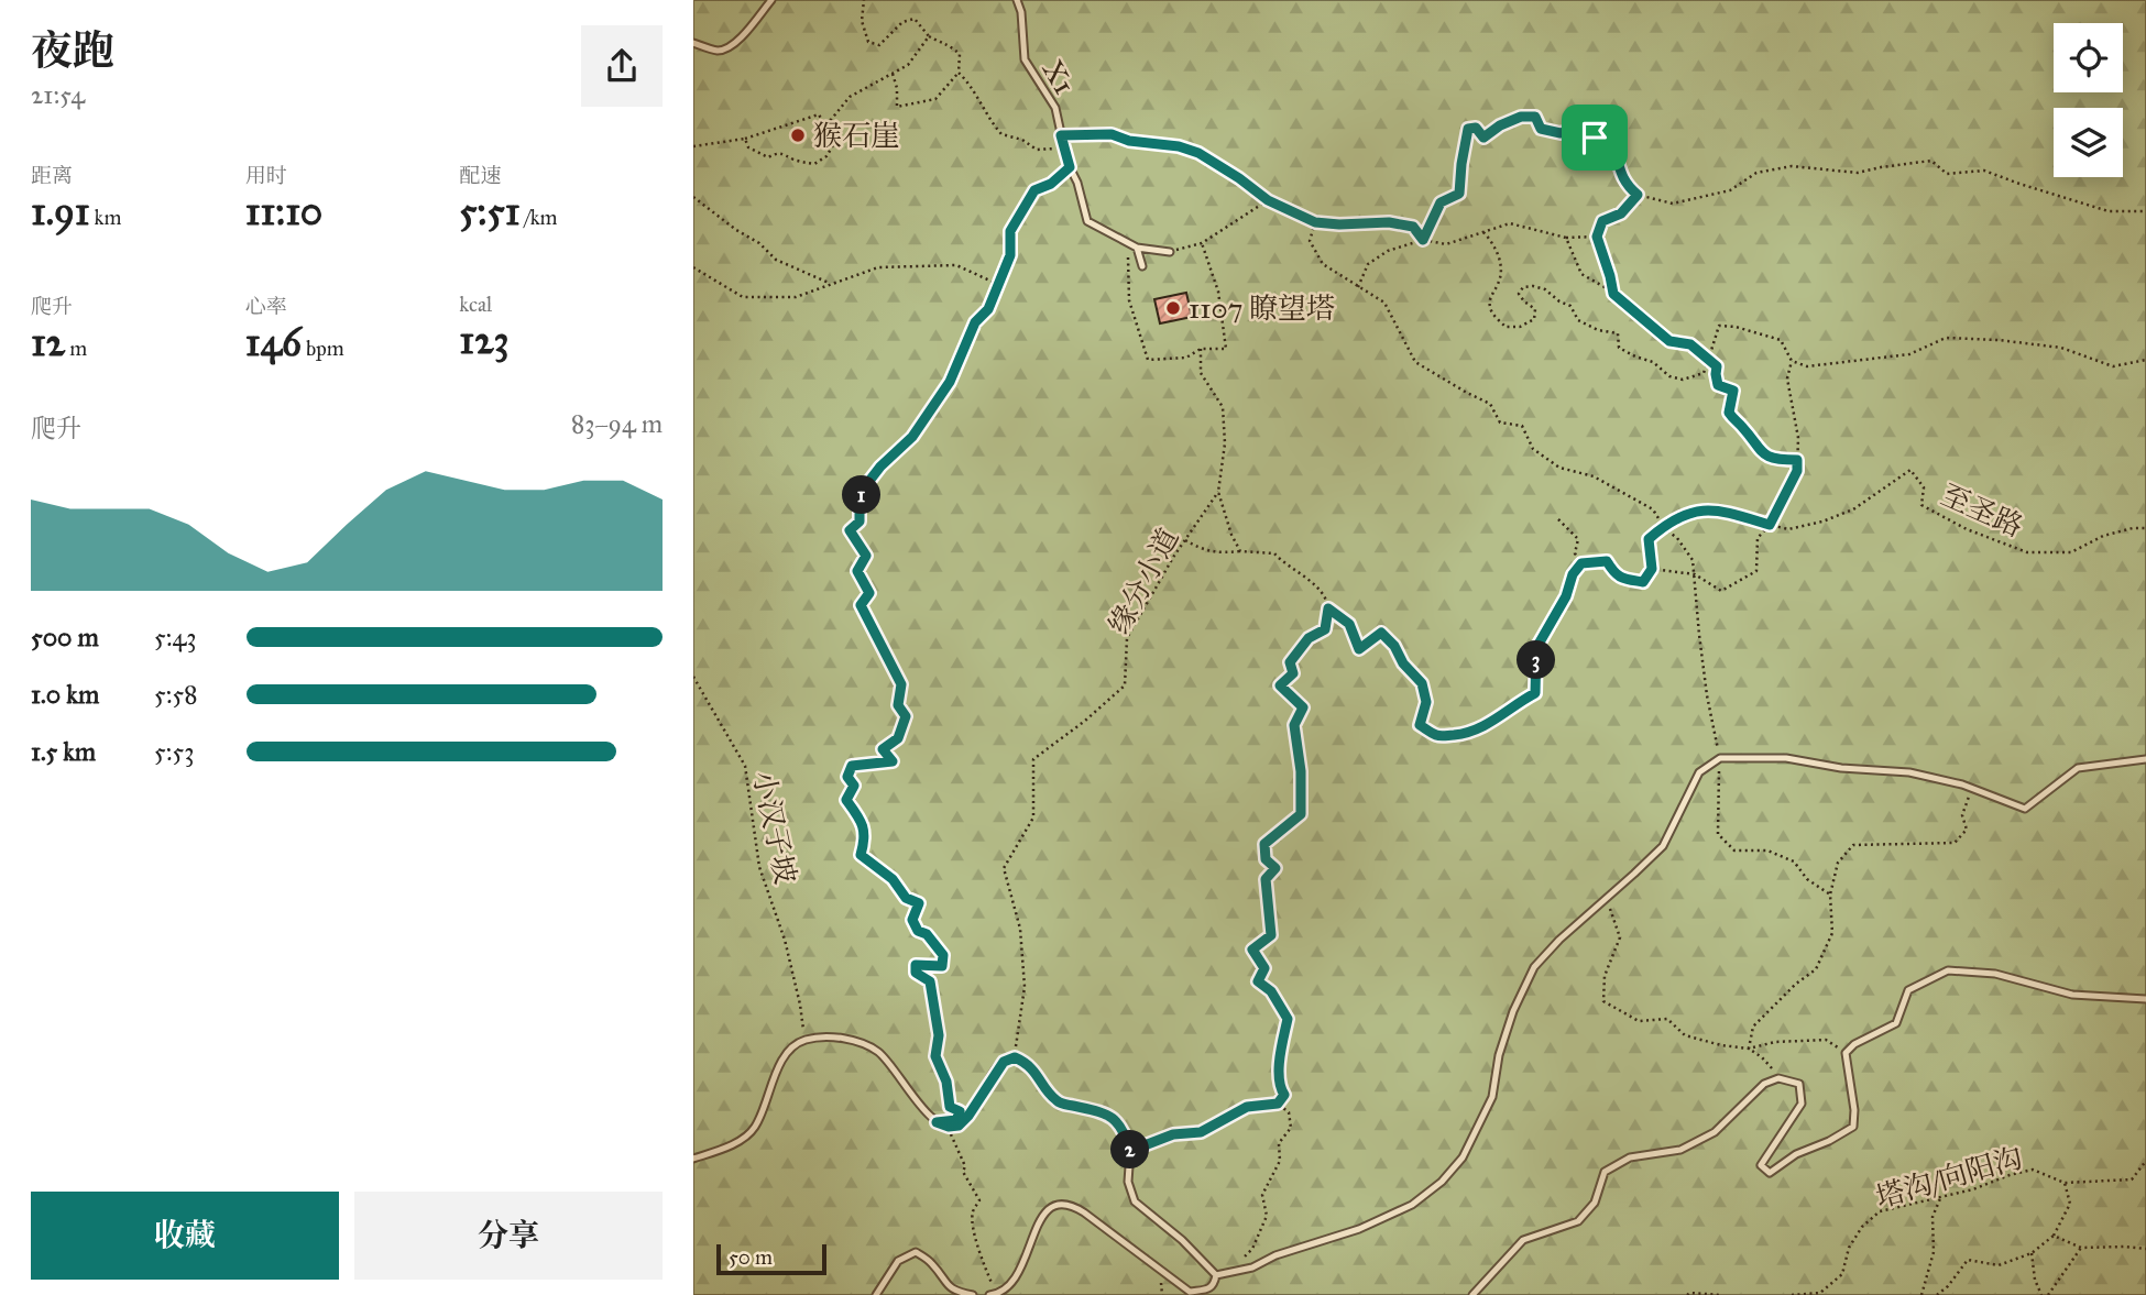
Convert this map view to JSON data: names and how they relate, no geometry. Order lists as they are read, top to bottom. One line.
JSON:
{"streets":{"lane":["X1"],"path":["至圣路","缘分小道","小汉子坡","塔沟/向阳沟"]},"places":["猴石崖","1107 瞭望塔"],"scale_bar":"50 m","page":{"heading":["夜跑","21:54"],"stats":[["距离","1.91 km"],["用时","11:10"],["配速","5:51 /km"],["爬升","12 m"],["心率","146 bpm"],["kcal","123"]],"chart":["爬升","83–94 m"],"pins":["1","3","2"],"list":[{"name":"500 m","note":"5:43"},{"name":"1.0 km","note":"5:58"},{"name":"1.5 km","note":"5:53"}],"buttons":["收藏","分享"],"scale":"50 m"}}
